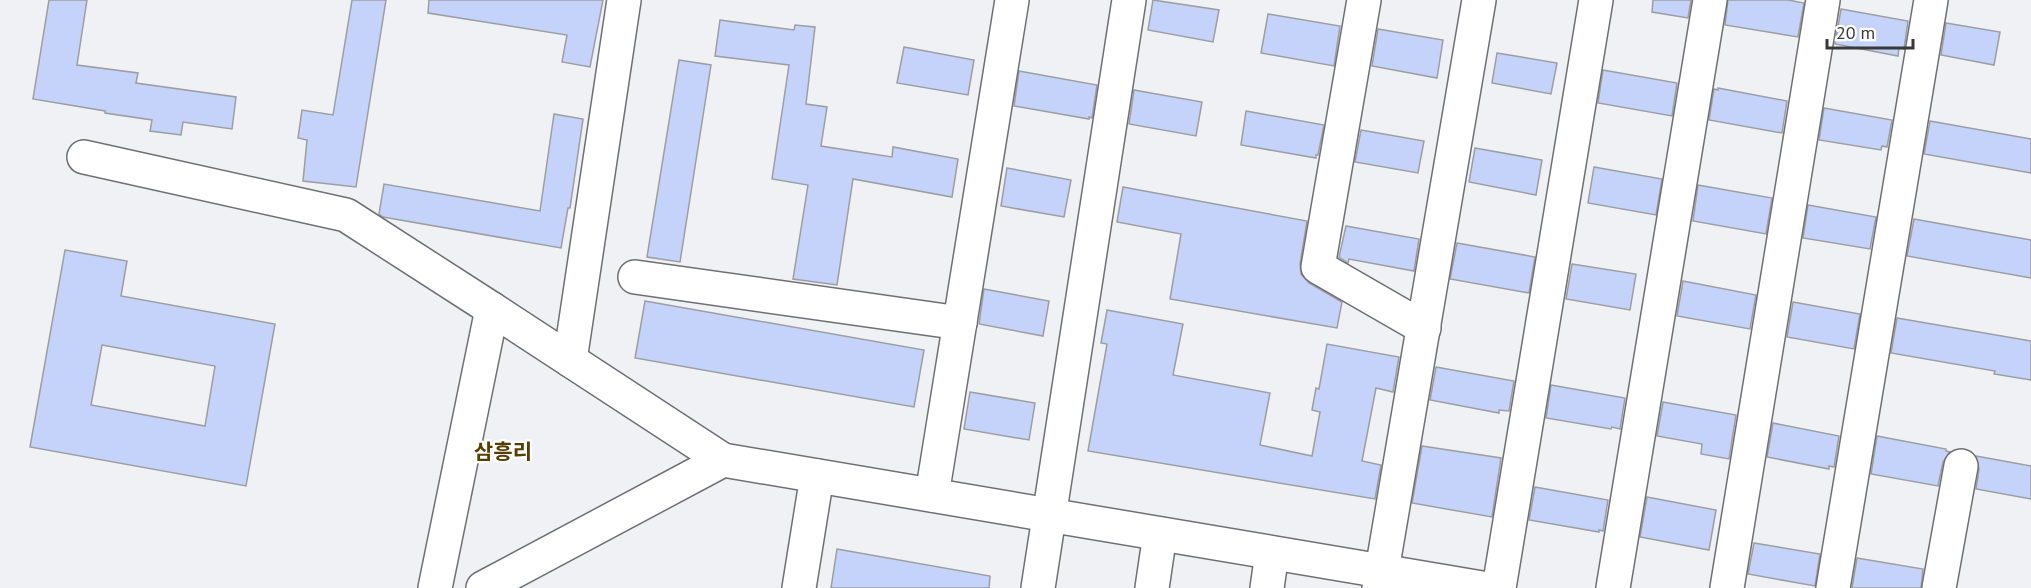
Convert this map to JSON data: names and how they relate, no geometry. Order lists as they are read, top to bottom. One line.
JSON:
{"districts":["삼흥리"],"scale_bar":"20 m"}
